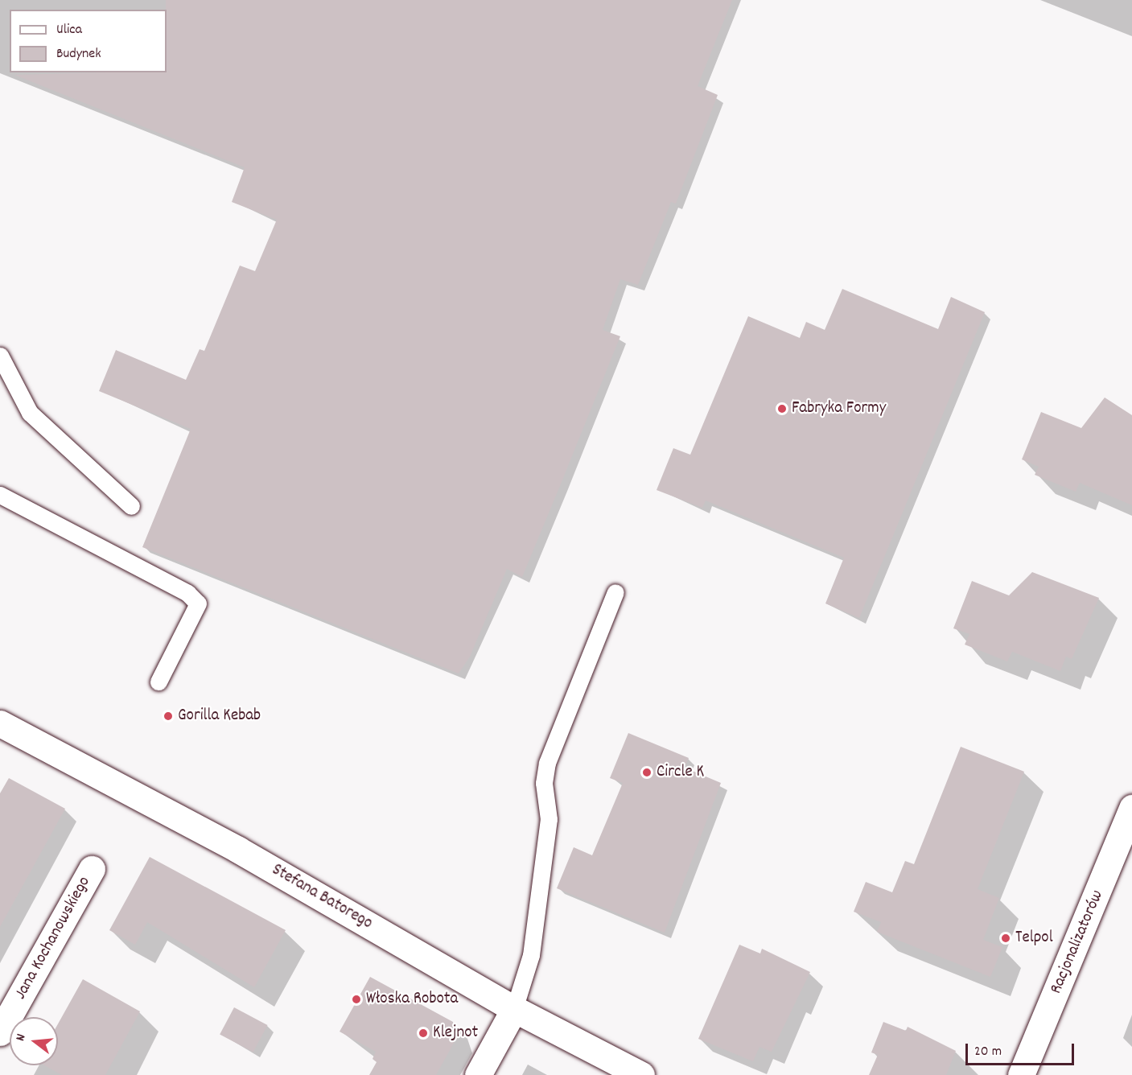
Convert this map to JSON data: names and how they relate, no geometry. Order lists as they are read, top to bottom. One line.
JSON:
{"streets":{"street":["Stefana Batorego","Jana Kochanowskiego","Racjonalizatorów"]},"places":["Fabryka Formy","Gorilla Kebab","Circle K","Telpol","Włoska Robota","Klejnot"],"legend":["Ulica","Budynek"],"scale_bar":"20 m","north":"left"}
